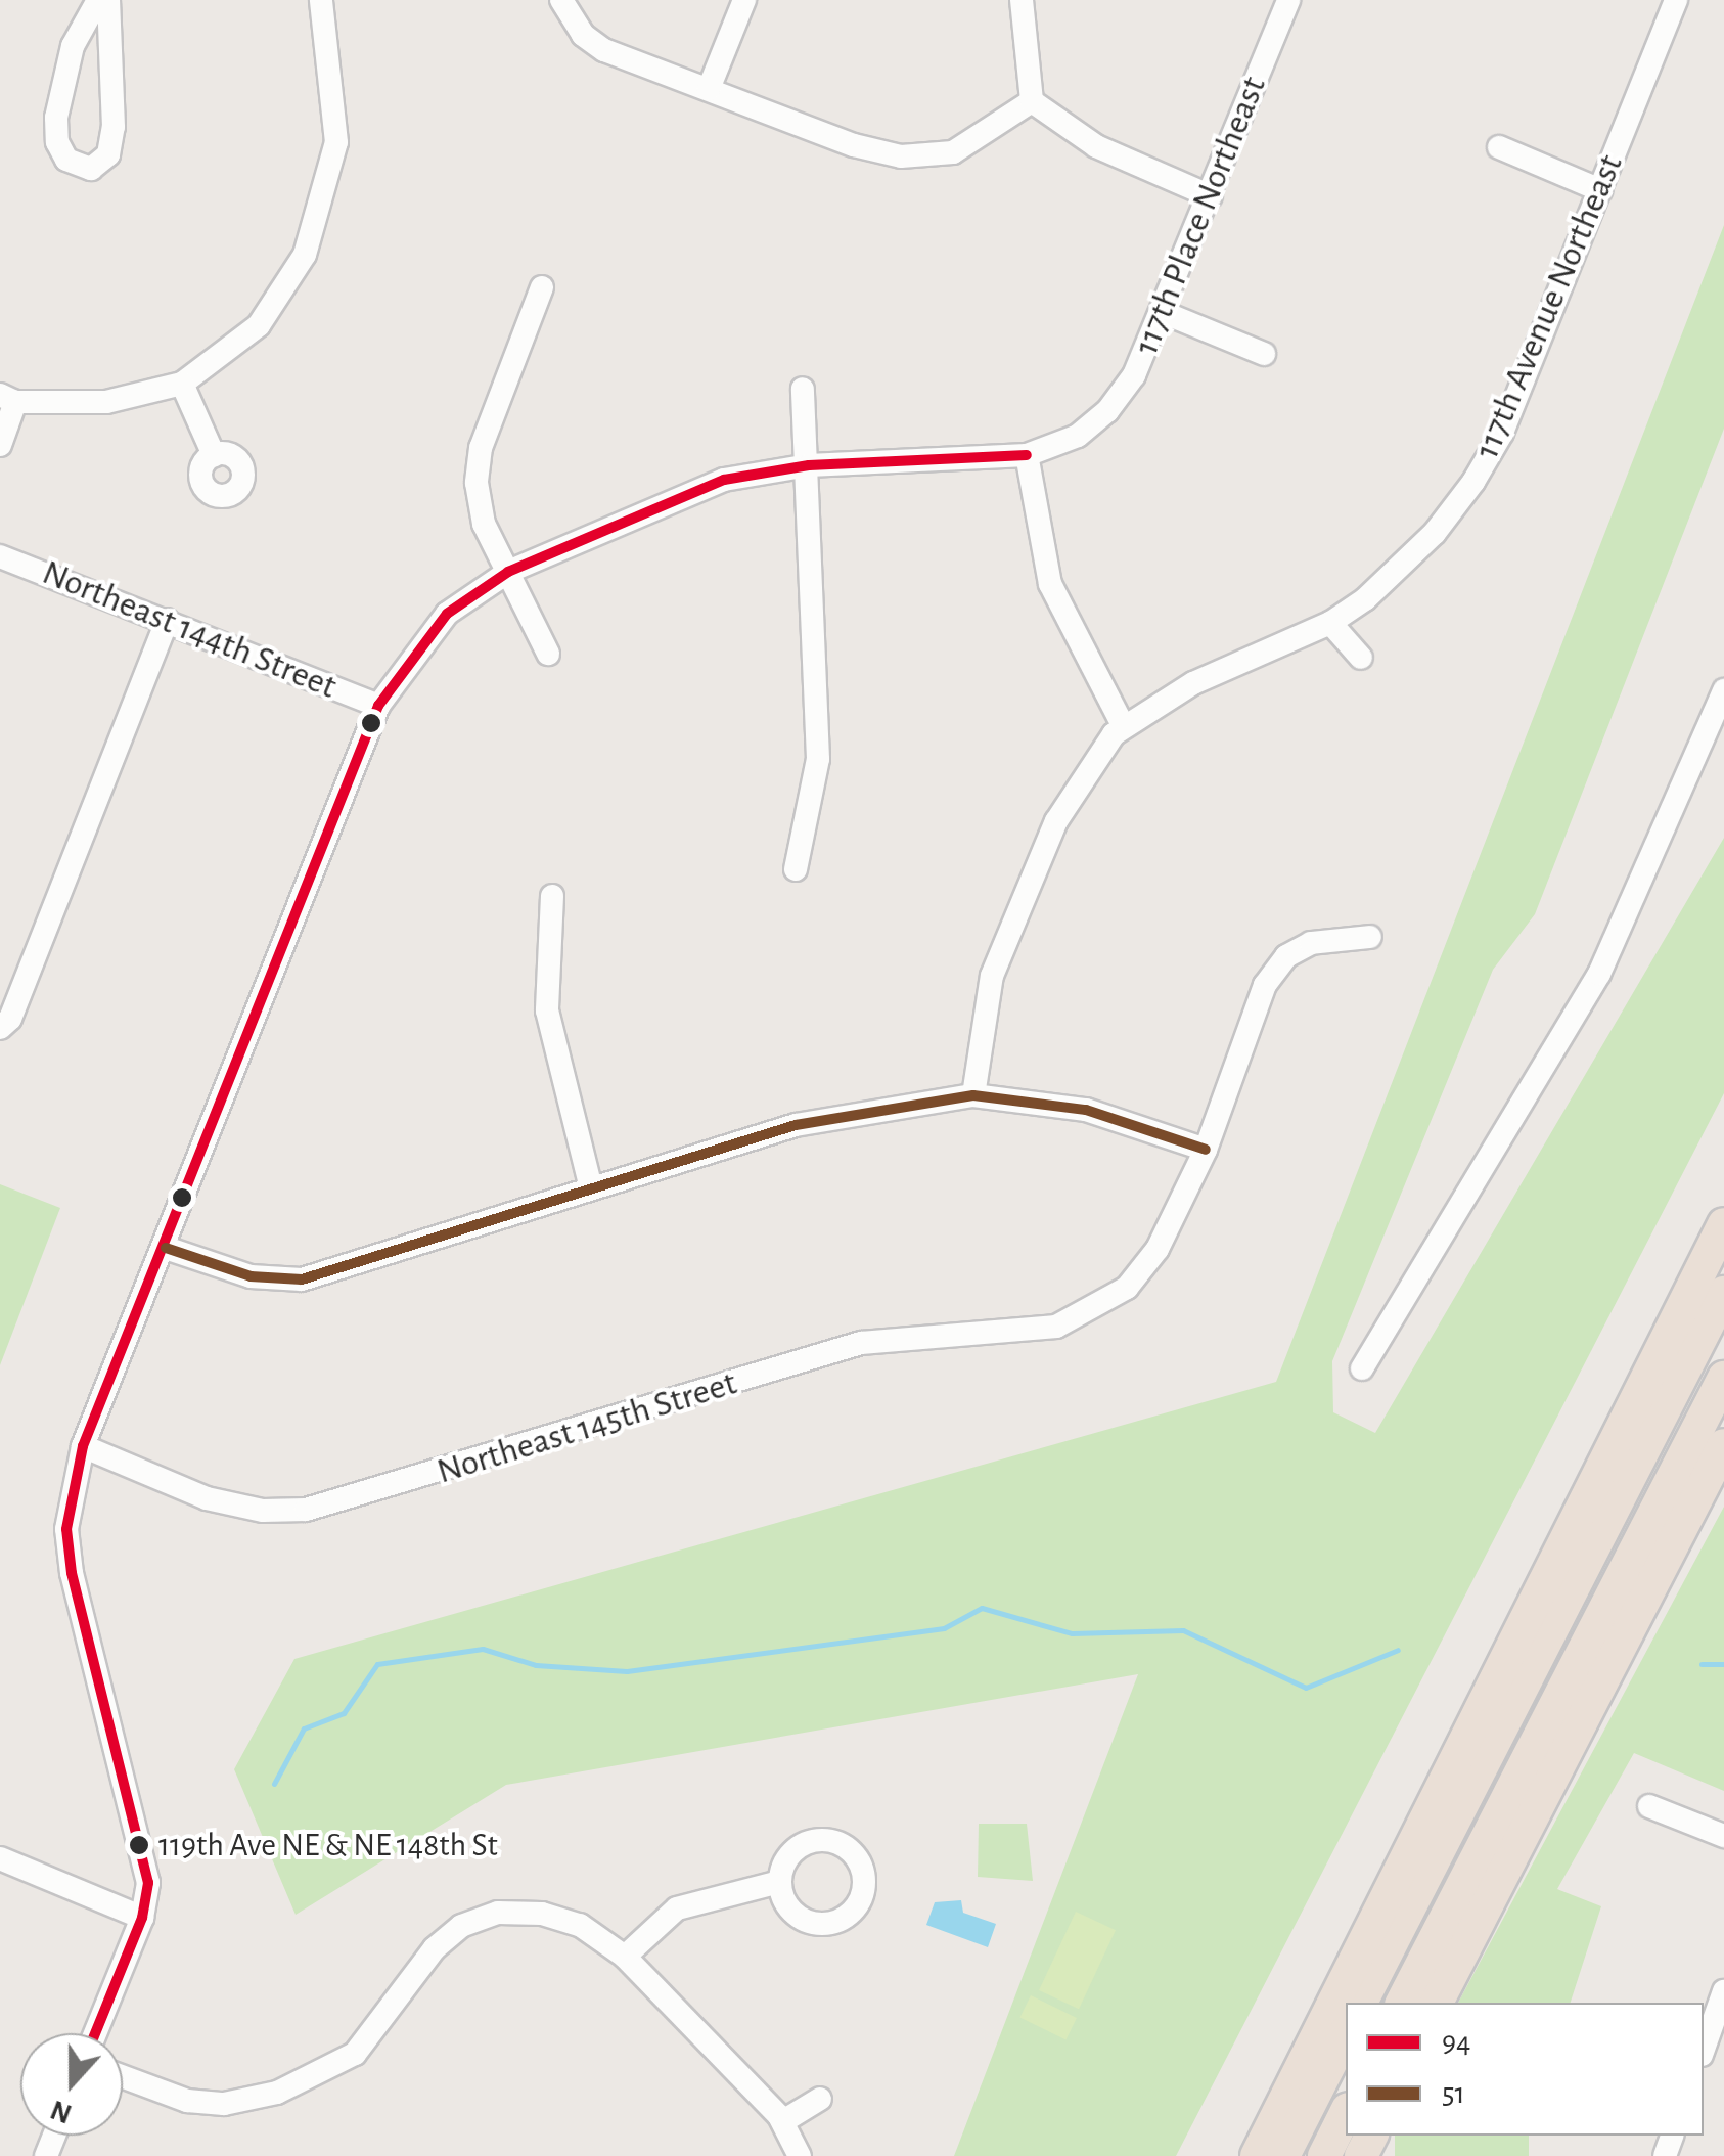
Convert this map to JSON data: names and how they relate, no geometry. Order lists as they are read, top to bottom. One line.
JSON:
{"streets":{"street":["117th Place Northeast","117th Avenue Northeast","Northeast 144th Street","Northeast 145th Street"]},"crossings":[["117th Place Northeast","Northeast 144th Street"],["117th Place Northeast","Northeast 145th Street"]],"places":["119th Ave NE & NE 148th St"],"lines":["transit line 94","transit line 51"],"legend":["94","51"],"north":"bottom"}
